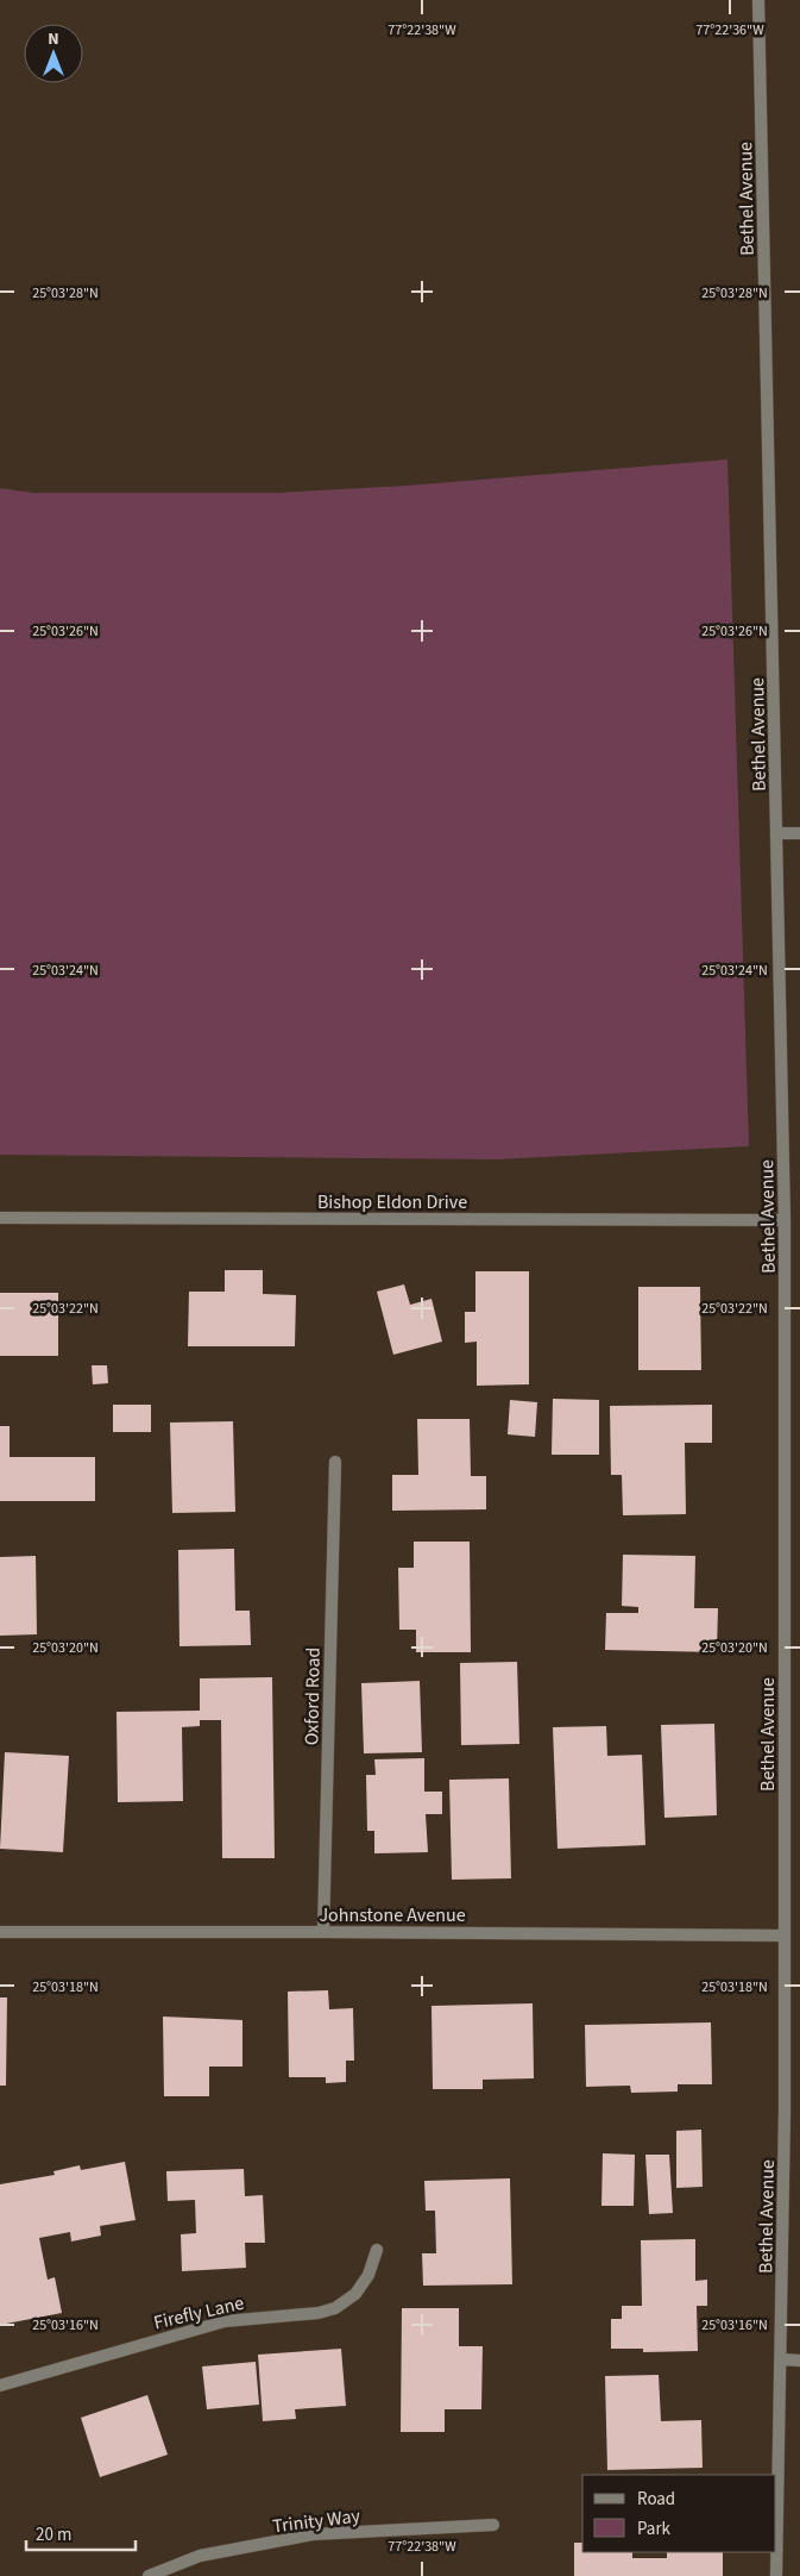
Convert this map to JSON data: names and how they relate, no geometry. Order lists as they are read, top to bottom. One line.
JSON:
{"streets":{"street":["Bethel Avenue","Bishop Eldon Drive","Oxford Road","Johnstone Avenue","Firefly Lane","Trinity Way"]},"crossings":[["Bethel Avenue","Bishop Eldon Drive"],["Bethel Avenue","Johnstone Avenue"],["Oxford Road","Johnstone Avenue"]],"legend":["Road","Park"],"scale_bar":"20 m","north":"top","coordinates":["77°22'38\"W","77°22'36\"W","25°03'28\"N","25°03'26\"N","25°03'24\"N","25°03'22\"N","25°03'20\"N","25°03'18\"N","25°03'16\"N"]}
